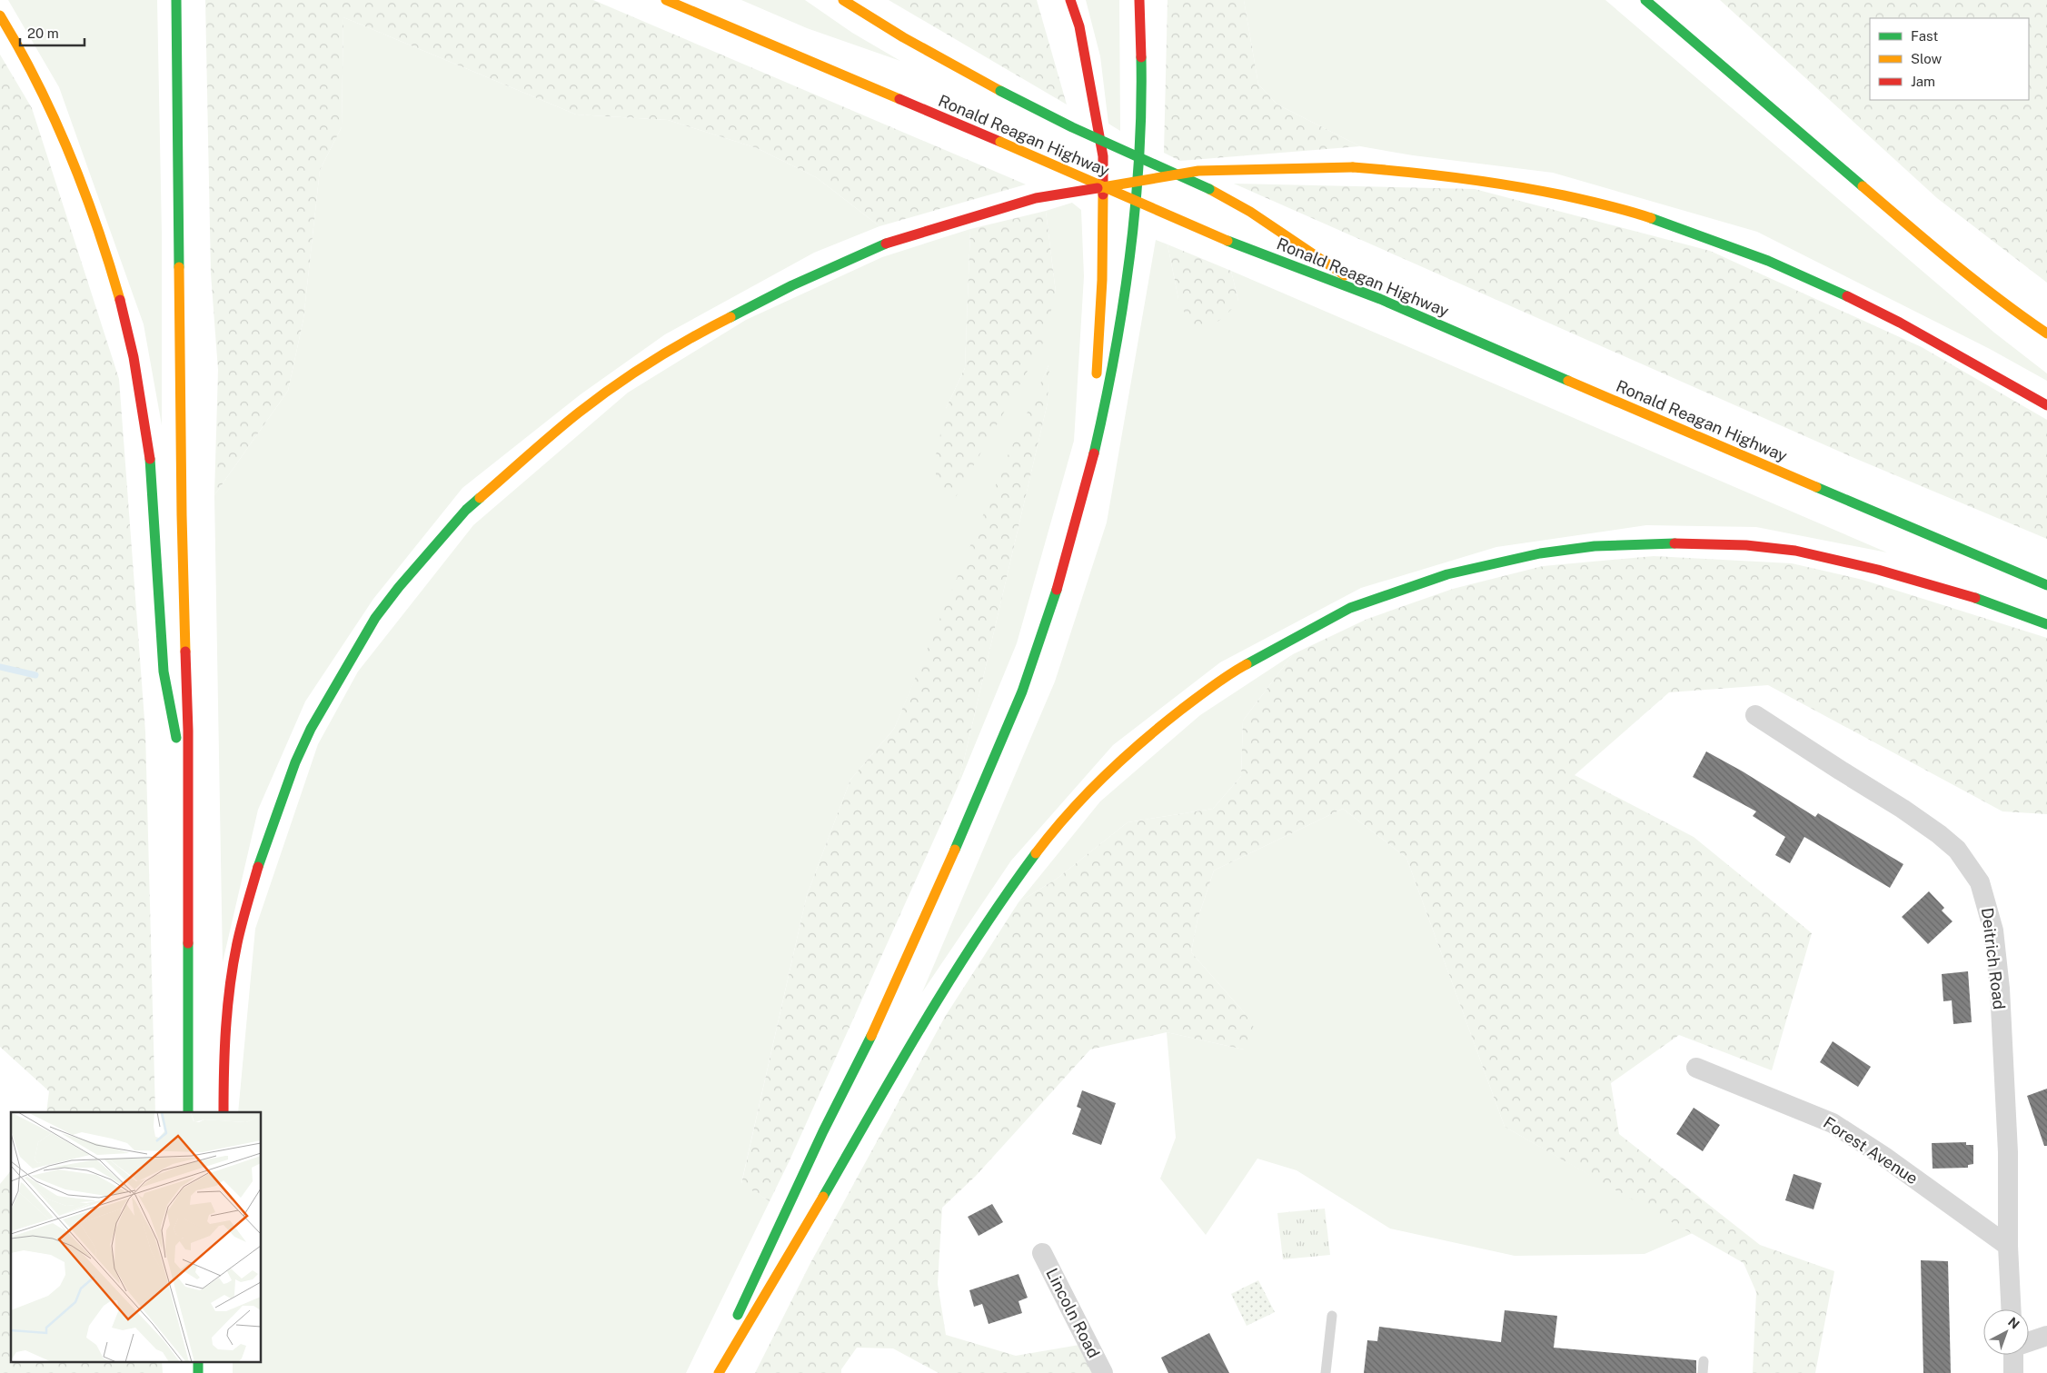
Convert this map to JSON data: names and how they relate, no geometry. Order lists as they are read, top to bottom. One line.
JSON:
{"streets":{"highway":["Ronald Reagan Highway"],"street":["Deitrich Road","Forest Avenue","Lincoln Road"]},"crossings":[["Deitrich Road","Forest Avenue"]],"legend":["Fast","Slow","Jam"],"scale_bar":"20 m","north":"top right"}
